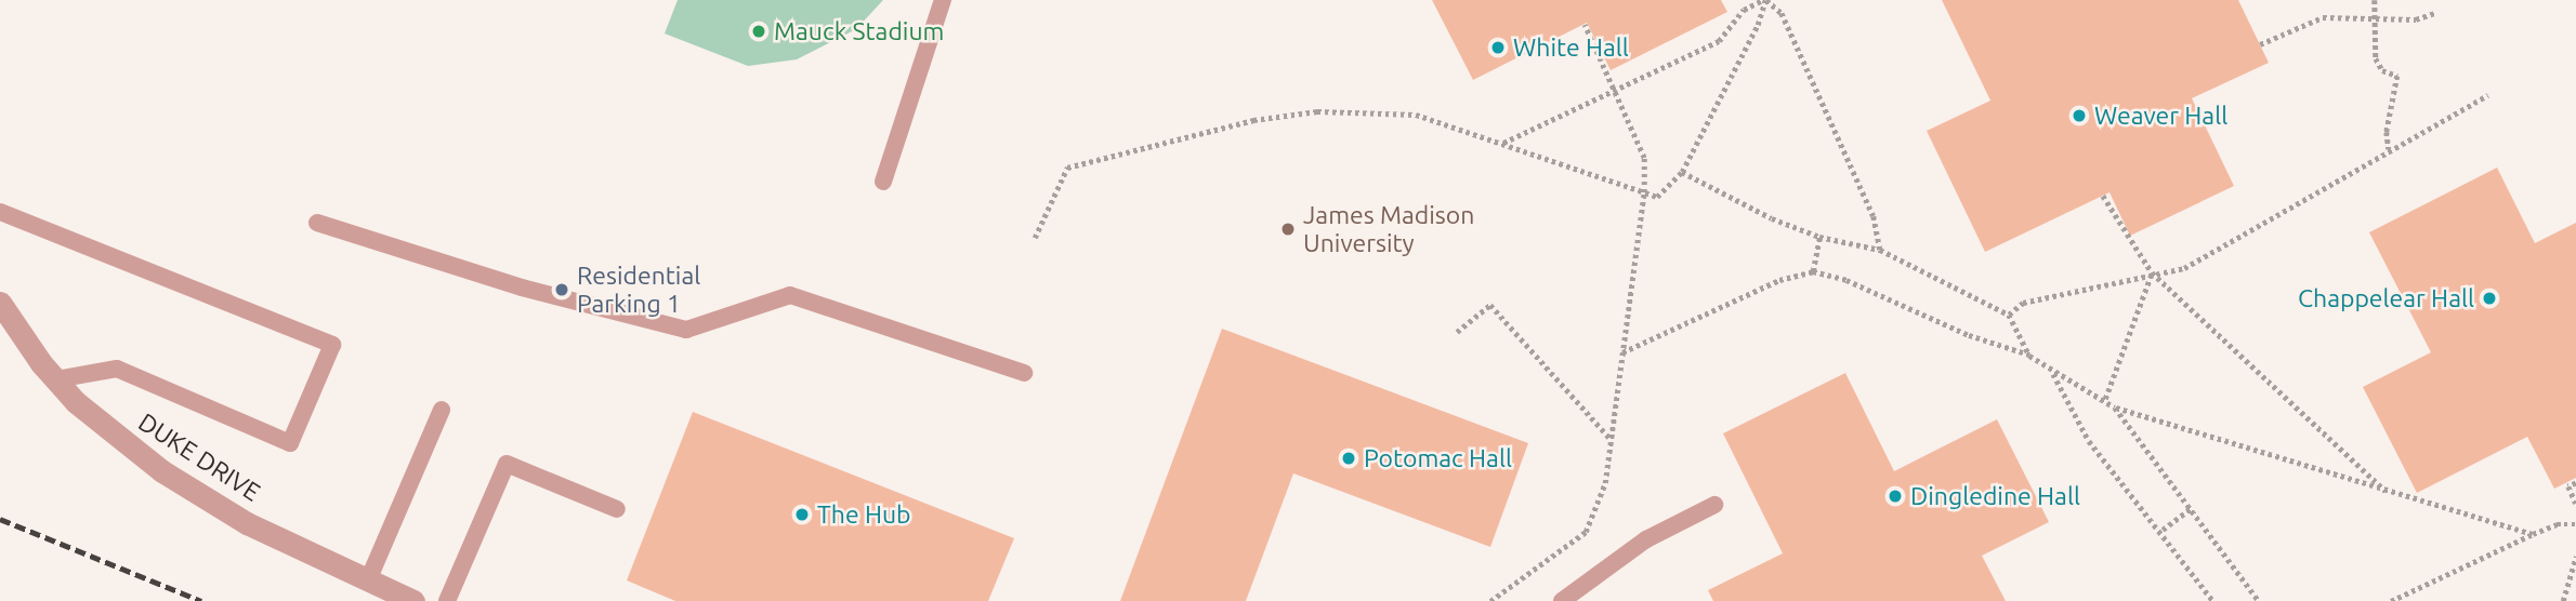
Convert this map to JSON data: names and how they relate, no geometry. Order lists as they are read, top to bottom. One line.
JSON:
{"streets":{"street":["DUKE DRIVE"]},"places":["Mauck Stadium","White Hall","Weaver Hall","James Madison University","Residential Parking 1","Chappelear Hall","Potomac Hall","Dingledine Hall","The Hub"]}
